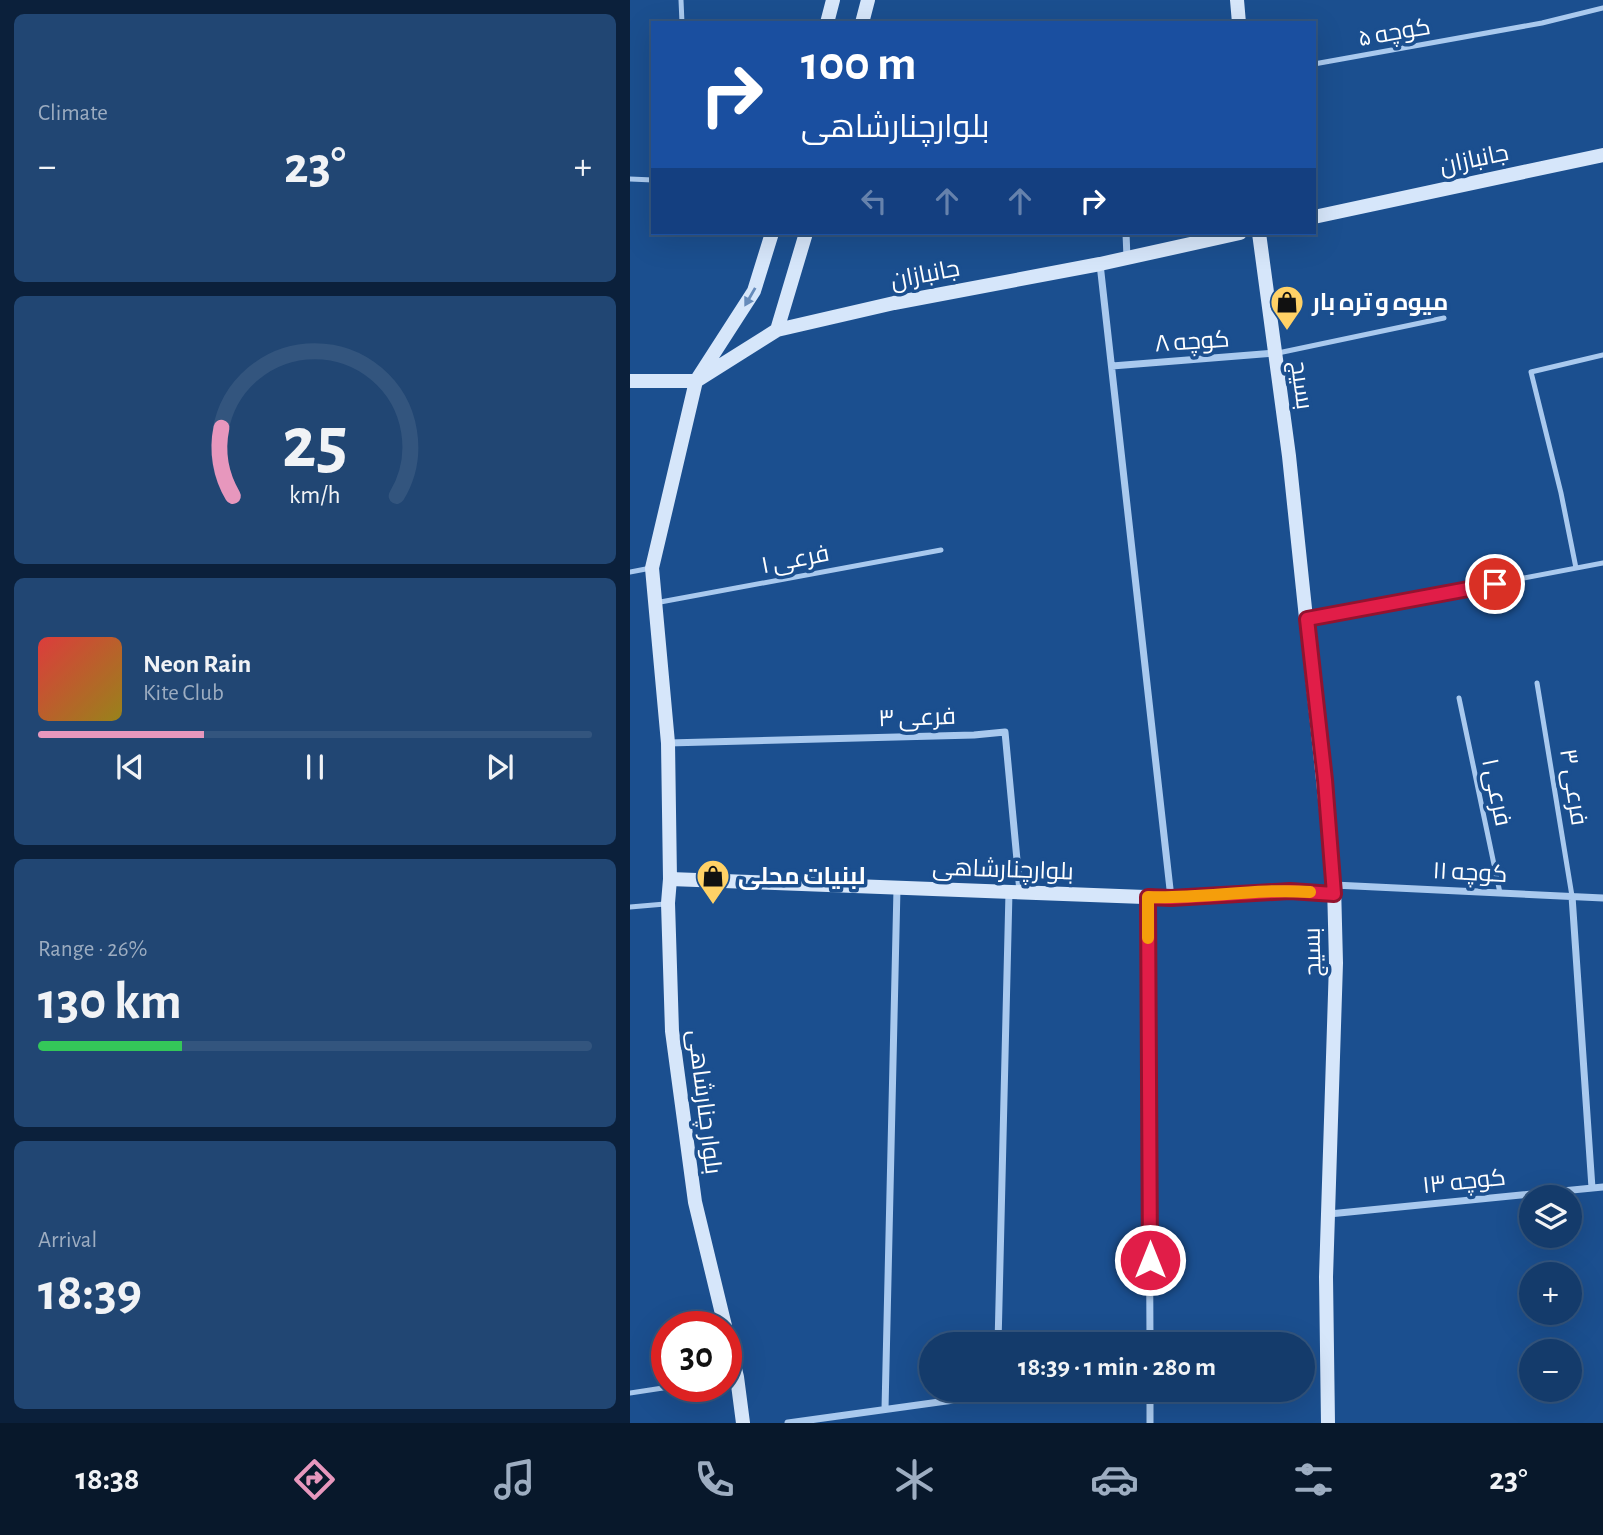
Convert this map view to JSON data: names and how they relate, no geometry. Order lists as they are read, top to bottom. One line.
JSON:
{"streets":{"street":["جانبازان","کوچه ۸","بسیج","فرعی ۳","بلوارچنارشاهی","کوچه ۱۱","بلوار چنارشاهی","کوچه ۱۳"],"lane":["کوچه ۵","فرعی ۱"]},"crossings":[["جانبازان","بلوار چنارشاهی"],["کوچه ۸","بسیج"],["بسیج","بلوارچنارشاهی"],["بسیج","کوچه ۱۱"],["بسیج","کوچه ۱۳"],["فرعی ۱","کوچه ۱۱"],["فرعی ۱","بلوار چنارشاهی"],["فرعی ۳","بلوارچنارشاهی"],["فرعی ۳","کوچه ۱۱"],["فرعی ۳","بلوار چنارشاهی"],["بلوارچنارشاهی","کوچه ۱۱"],["بلوارچنارشاهی","بلوار چنارشاهی"]],"places":{"shop":["میوه و تره بار","لبنیات محلی"]},"page":{"tile":["Climate",["Range · 26%","130 km"],["Arrival","18:39"]],"turn":["100 m","بلوارچنارشاهی"],"heat":["−","23°","+"],"song":["Neon Rain","Kite Club"],"map_buttons":["+","−"],"limit":"30","trip":"18:39 · 1 min · 280 m","tabs":["18:38","23°"],"gauge":["25","km/h"]}}
